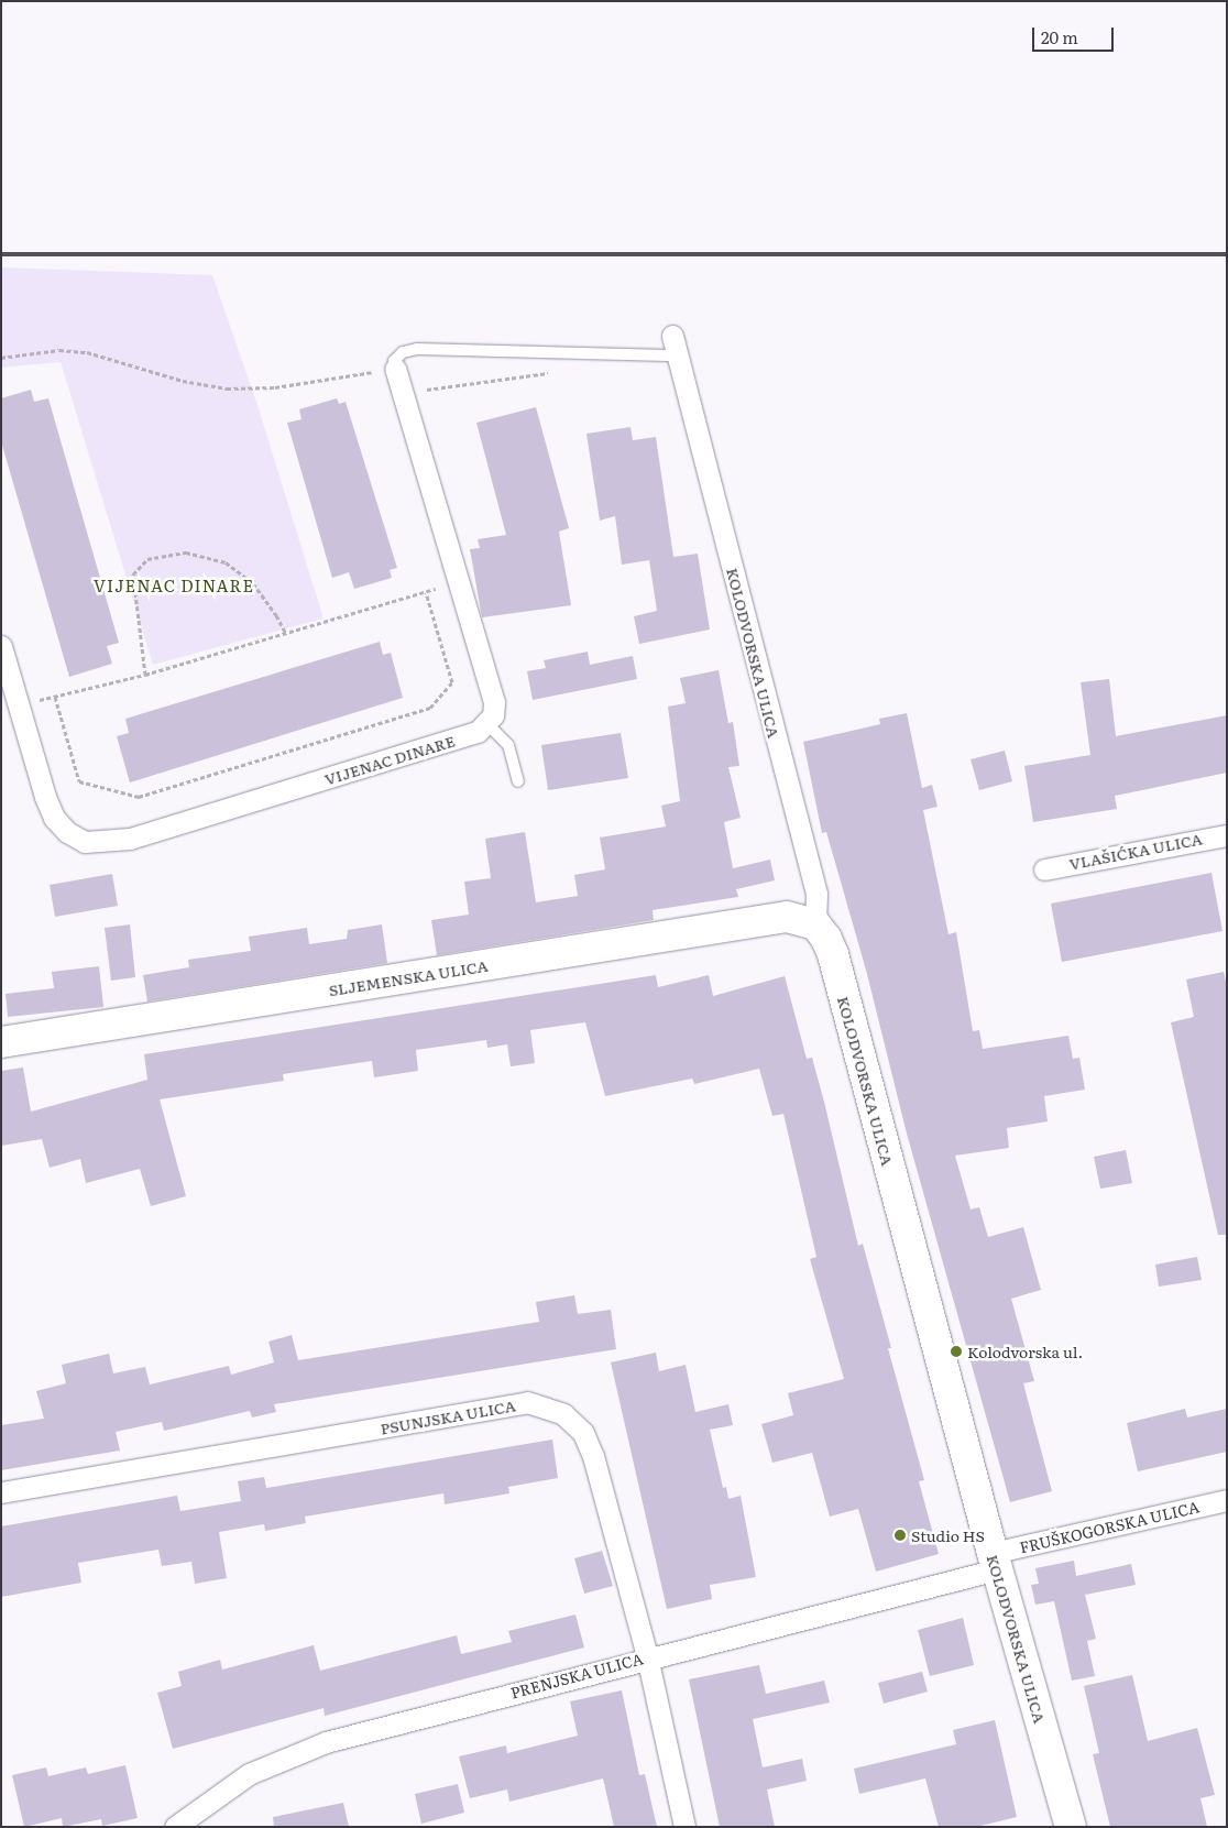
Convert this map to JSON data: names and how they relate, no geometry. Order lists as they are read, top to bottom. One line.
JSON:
{"streets":{"street":["KOLODVORSKA ULICA","VIJENAC DINARE","VLAŠIĆKA ULICA","SLJEMENSKA ULICA","PSUNJSKA ULICA","FRUŠKOGORSKA ULICA","PRENJSKA ULICA"]},"crossings":[["KOLODVORSKA ULICA","SLJEMENSKA ULICA"],["KOLODVORSKA ULICA","FRUŠKOGORSKA ULICA"],["KOLODVORSKA ULICA","PRENJSKA ULICA"],["PSUNJSKA ULICA","PRENJSKA ULICA"],["FRUŠKOGORSKA ULICA","PRENJSKA ULICA"]],"districts":["VIJENAC DINARE"],"places":["Kolodvorska ul.","Studio HS"],"scale_bar":"20 m"}
